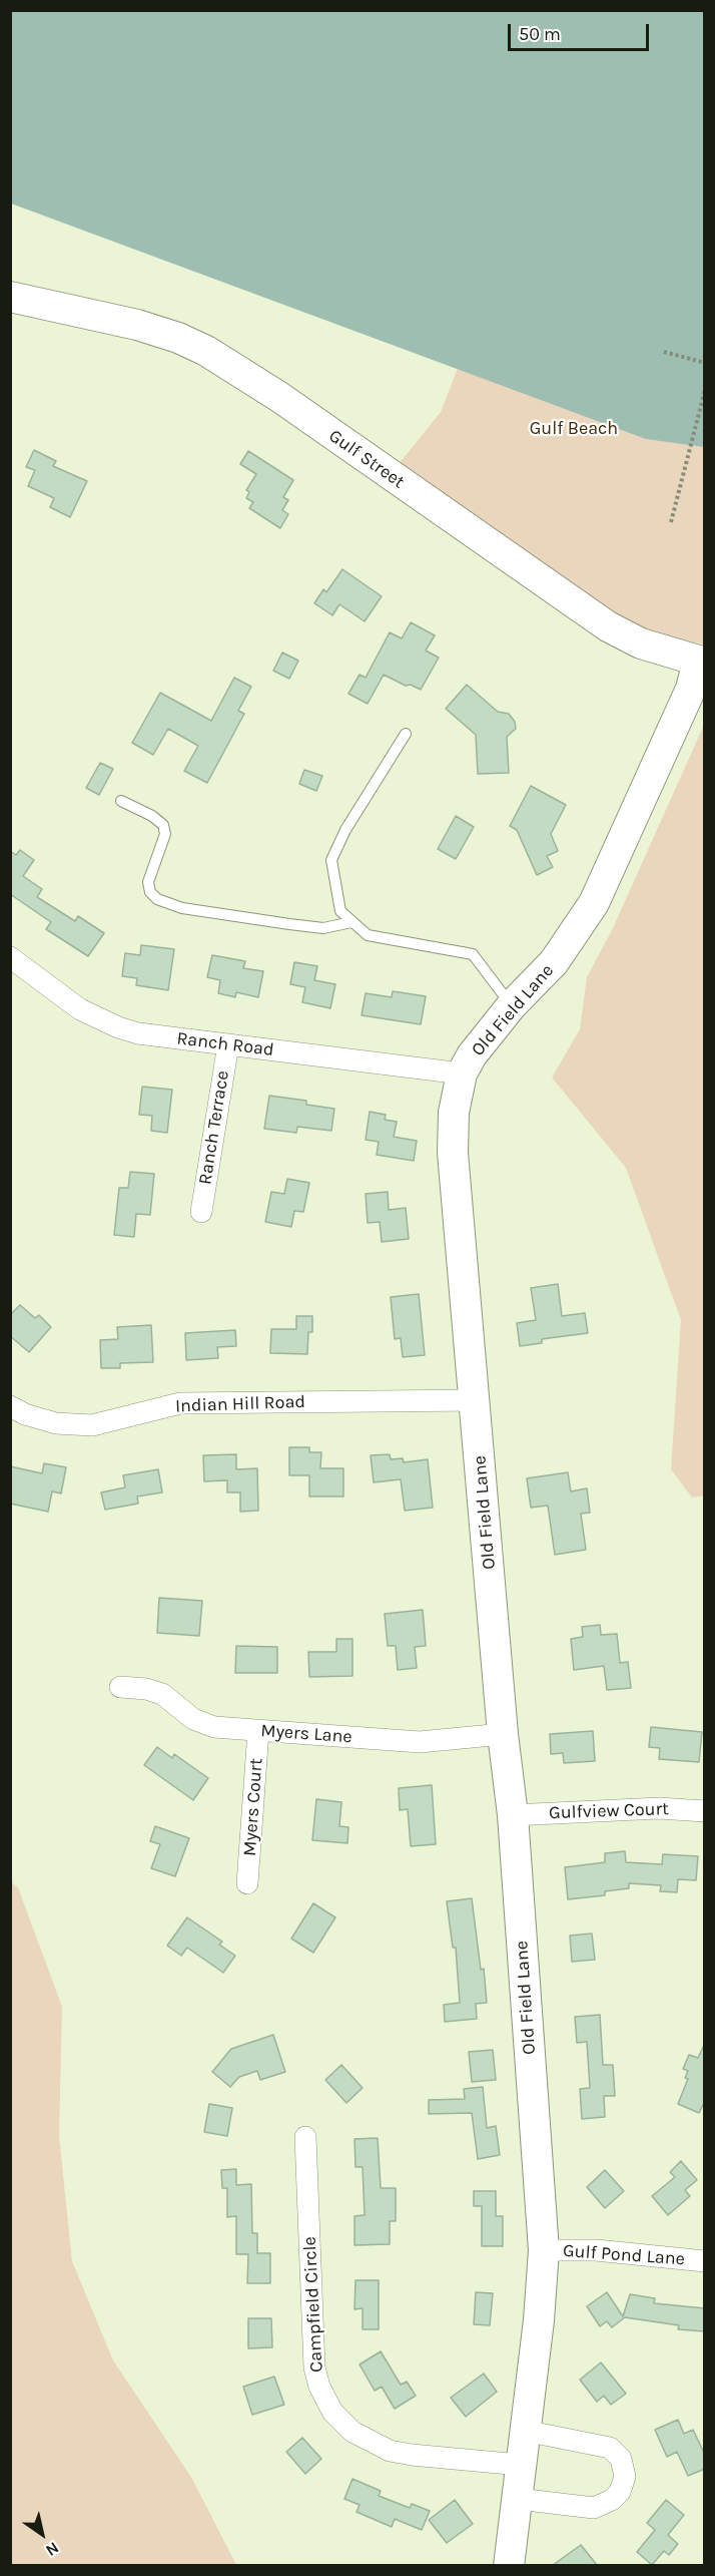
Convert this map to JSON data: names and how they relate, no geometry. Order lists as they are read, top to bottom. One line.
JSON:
{"streets":{"street":["Gulf Street","Old Field Lane","Ranch Road","Ranch Terrace","Indian Hill Road","Myers Lane","Myers Court","Gulfview Court","Gulf Pond Lane","Campfield Circle"]},"crossings":[["Gulf Street","Old Field Lane"],["Old Field Lane","Ranch Road"],["Old Field Lane","Indian Hill Road"],["Old Field Lane","Myers Lane"],["Old Field Lane","Gulfview Court"],["Old Field Lane","Gulf Pond Lane"],["Old Field Lane","Campfield Circle"],["Ranch Road","Ranch Terrace"],["Myers Lane","Myers Court"]],"parks":["Gulf Beach"],"scale_bar":"50 m","north":"bottom right"}
